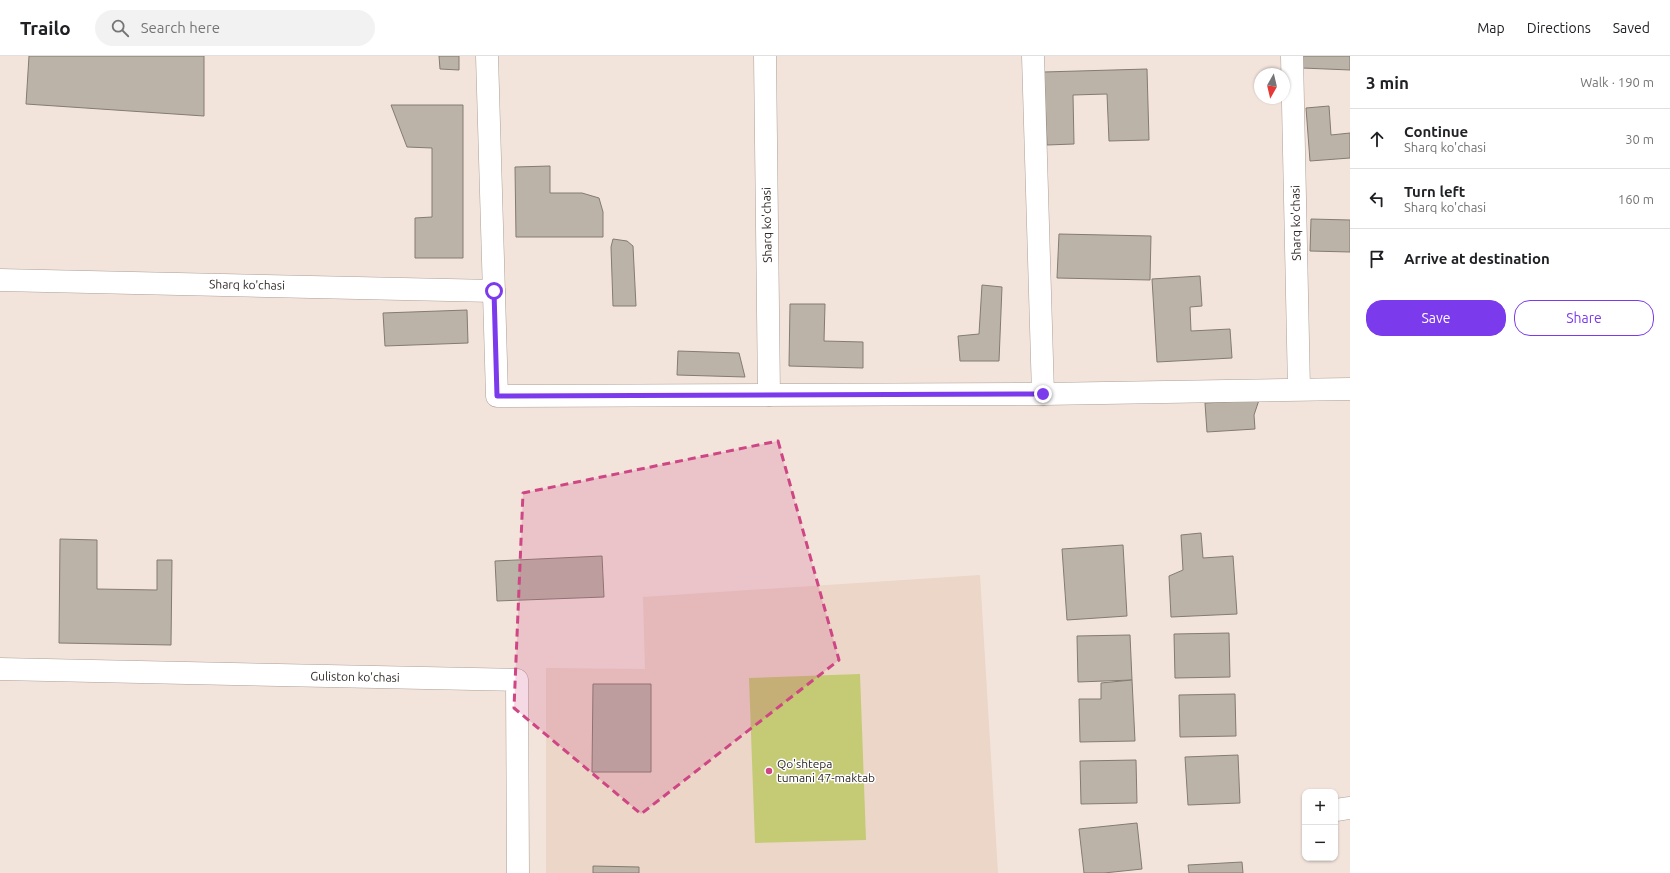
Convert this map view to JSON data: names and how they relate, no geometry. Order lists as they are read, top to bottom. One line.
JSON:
{"streets":{"street":["Sharq ko'chasi","Guliston ko'chasi"]},"places":["Qo'shtepa tumani 47-maktab"],"north":"bottom","page":{"header":"Trailo","search":"Search here","nav":["Map","Directions","Saved"],"heading":["3 min","Walk · 190 m"],"list":[["Continue","Sharq ko'chasi","30 m"],["Turn left","Sharq ko'chasi","160 m"],"Arrive at destination"],"buttons":["Save","Share"],"map_buttons":["+","−"]}}
